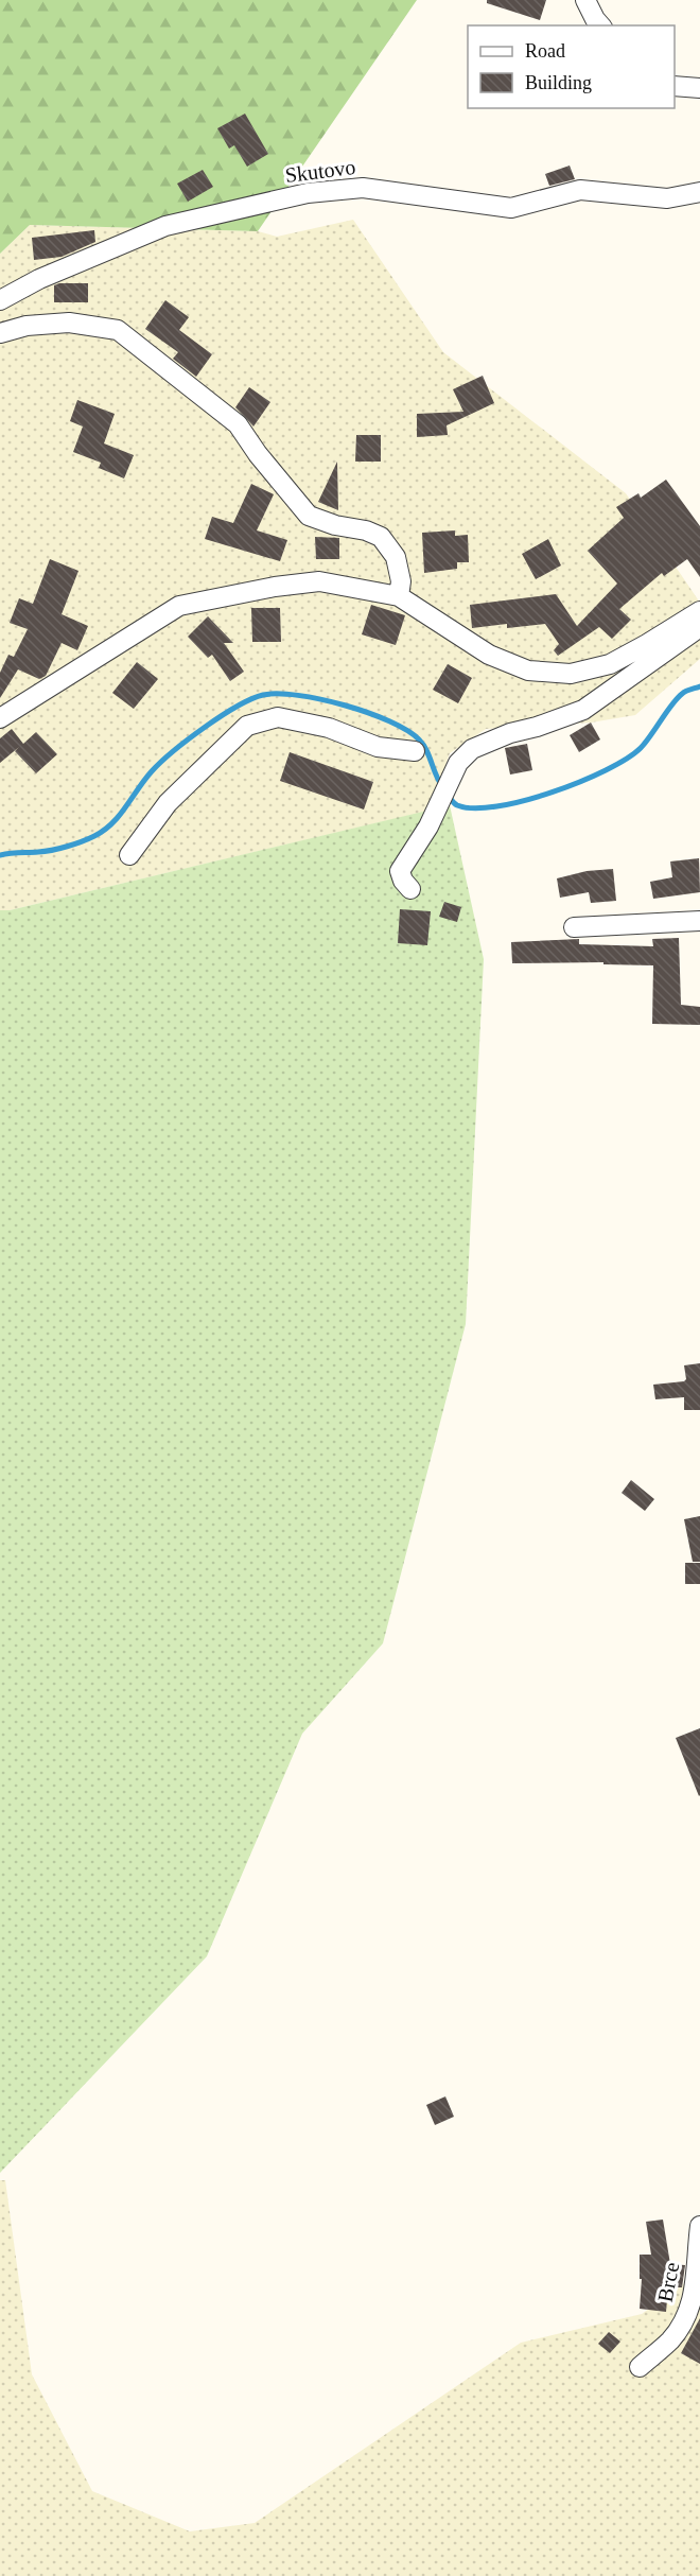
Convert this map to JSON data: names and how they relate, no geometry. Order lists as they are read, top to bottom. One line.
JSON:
{"streets":{"street":["Skutovo","Brce"]},"legend":["Road","Building"]}
